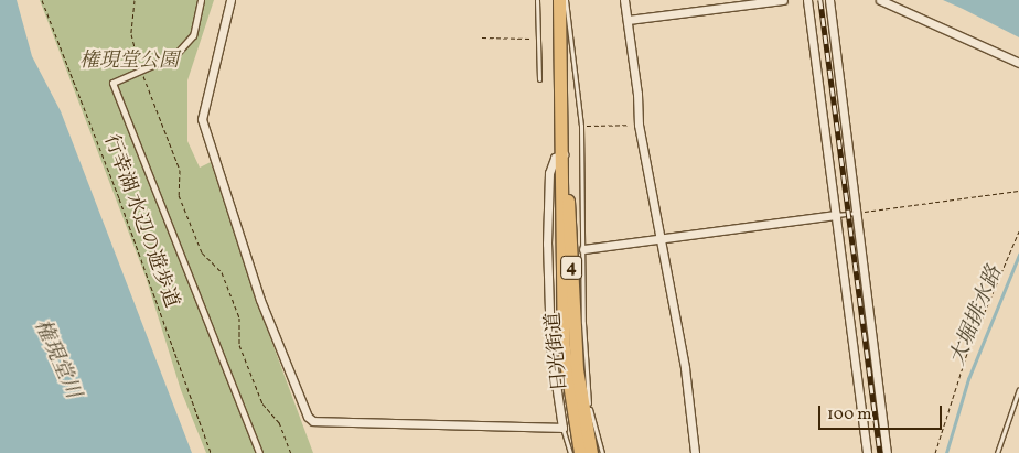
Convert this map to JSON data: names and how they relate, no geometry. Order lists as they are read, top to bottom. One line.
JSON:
{"streets":{"highway":["4","日光街道"],"path":["行幸湖 水辺の遊歩道"]},"water":["大堀排水路","権現堂川"],"parks":["権現堂公園"],"scale_bar":"100 m"}
